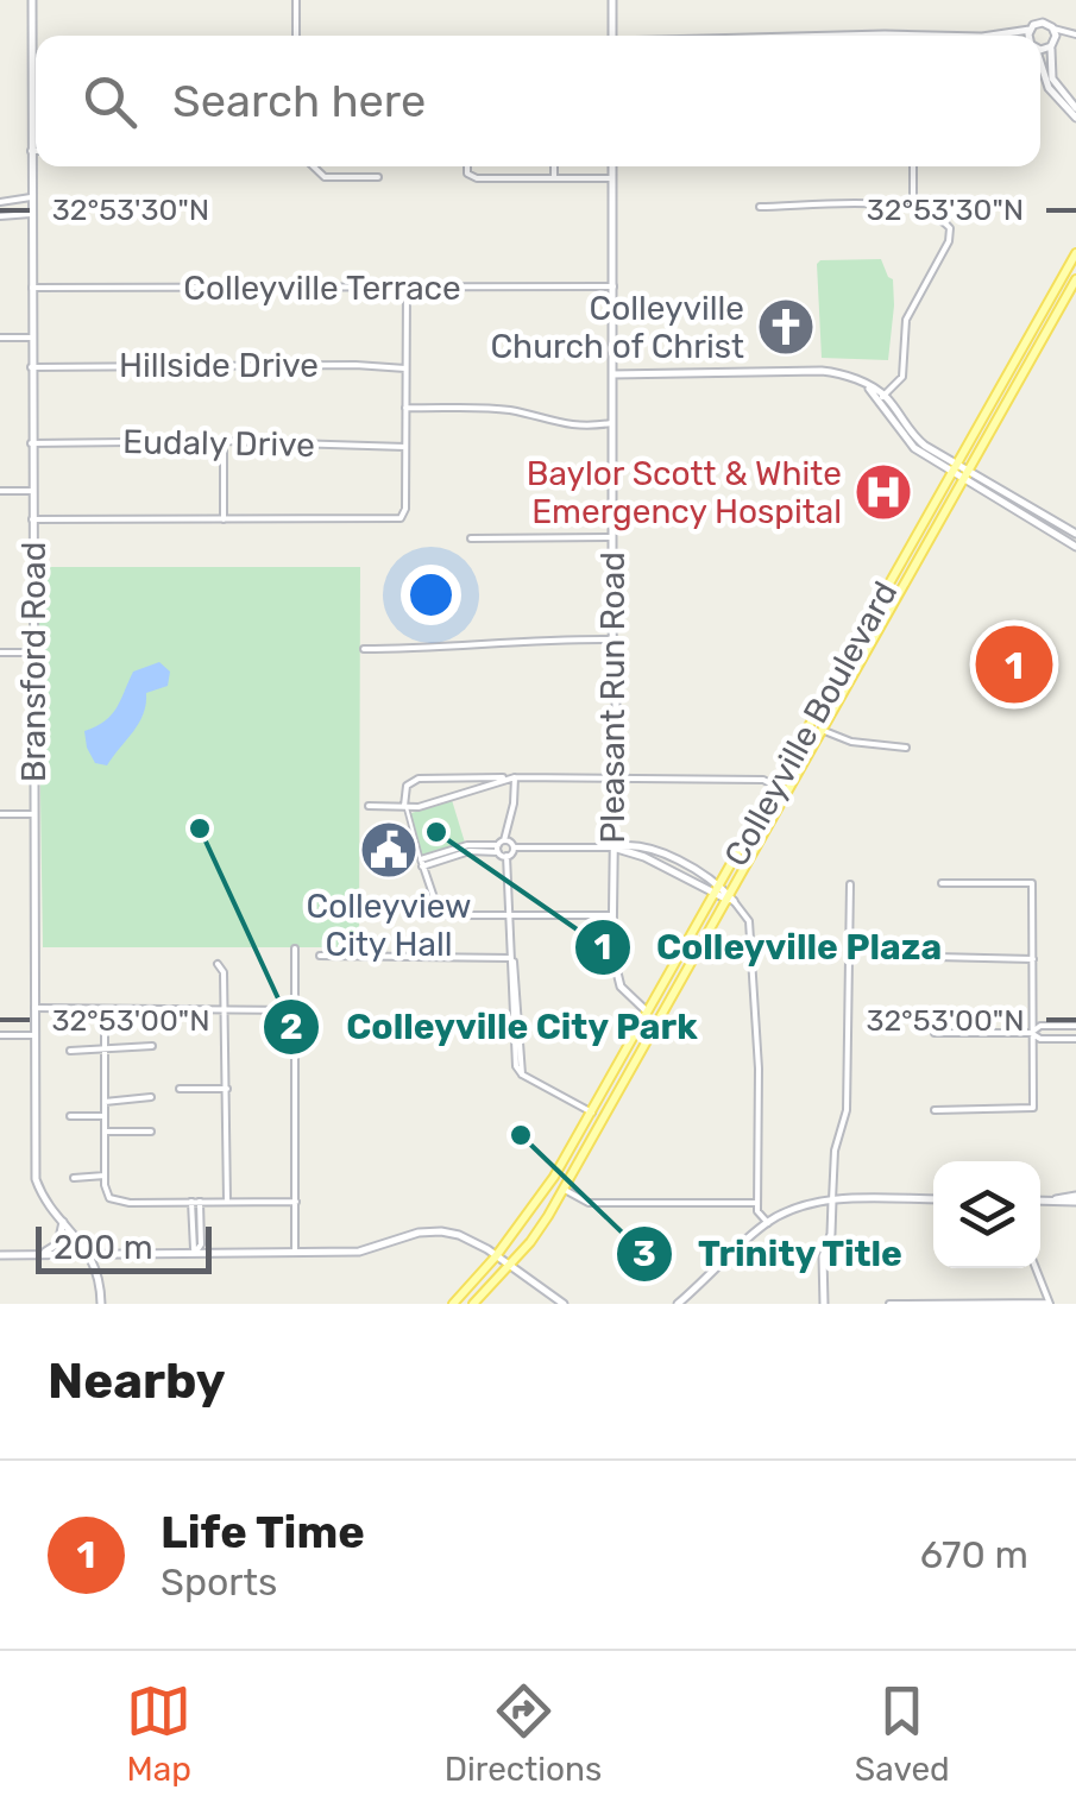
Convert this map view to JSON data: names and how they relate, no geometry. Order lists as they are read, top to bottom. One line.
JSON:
{"streets":{"main road":["Colleyville Boulevard"],"street":["Colleyville Terrace","Hillside Drive","Eudaly Drive","Bransford Road","Pleasant Run Road"]},"crossings":[["Colleyville Terrace","Bransford Road"],["Colleyville Terrace","Pleasant Run Road"],["Hillside Drive","Bransford Road"],["Eudaly Drive","Bransford Road"],["Pleasant Run Road","Colleyville Boulevard"]],"places":{"church":["Colleyville Church of Christ"],"hospital":["Baylor Scott & White Emergency Hospital"],"other":["Colleyville City Park","Colleyville Plaza","Trinity Title"],"public building":["Colleyview City Hall"]},"scale_bar":"200 m","page":{"search":"Search here","pins":"1","scale":"200 m","heading":"Nearby","list":[{"mark":"1","name":"Life Time","note":"Sports","value":"670 m"}],"nav":["Map","Directions","Saved"]},"coordinates":["32°53'30\"N","32°53'00\"N"]}
